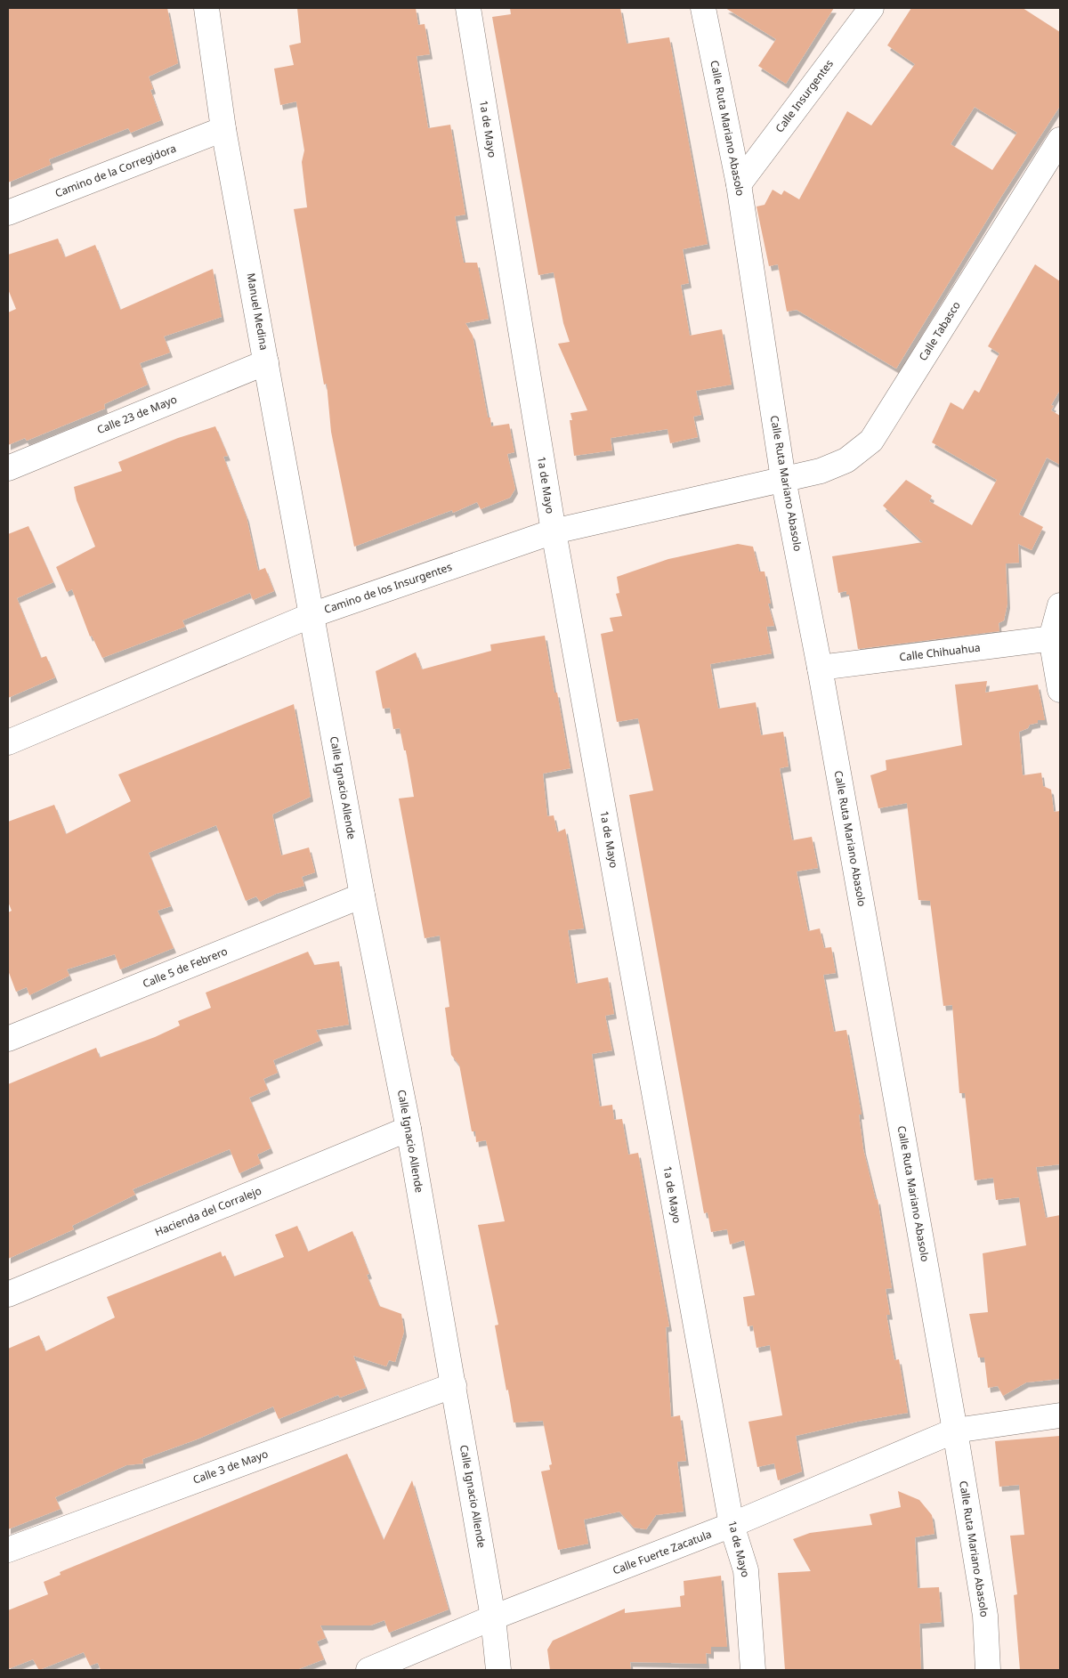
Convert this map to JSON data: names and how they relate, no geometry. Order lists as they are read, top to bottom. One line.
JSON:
{"streets":{"street":["Calle Insurgentes","Calle Ruta Mariano Abasolo","1a de Mayo","Camino de la Corregidora","Manuel Medina","Calle Tabasco","Calle 23 de Mayo","Camino de los Insurgentes","Calle Chihuahua","Calle Ignacio Allende","Calle 5 de Febrero","Hacienda del Corralejo","Calle 3 de Mayo","Calle Fuerte Zacatula"]},"crossings":[["Calle Insurgentes","Calle Ruta Mariano Abasolo"],["Calle Ruta Mariano Abasolo","Calle Tabasco"],["Calle Ruta Mariano Abasolo","Camino de los Insurgentes"],["Calle Ruta Mariano Abasolo","Calle Chihuahua"],["Calle Ruta Mariano Abasolo","Calle Fuerte Zacatula"],["1a de Mayo","Camino de los Insurgentes"],["1a de Mayo","Calle Fuerte Zacatula"],["Camino de la Corregidora","Manuel Medina"],["Manuel Medina","Calle 23 de Mayo"],["Manuel Medina","Camino de los Insurgentes"],["Manuel Medina","Calle Ignacio Allende"],["Calle Tabasco","Camino de los Insurgentes"],["Camino de los Insurgentes","Calle Ignacio Allende"],["Calle Ignacio Allende","Calle 5 de Febrero"],["Calle Ignacio Allende","Hacienda del Corralejo"],["Calle Ignacio Allende","Calle 3 de Mayo"],["Calle Ignacio Allende","Calle Fuerte Zacatula"]]}
